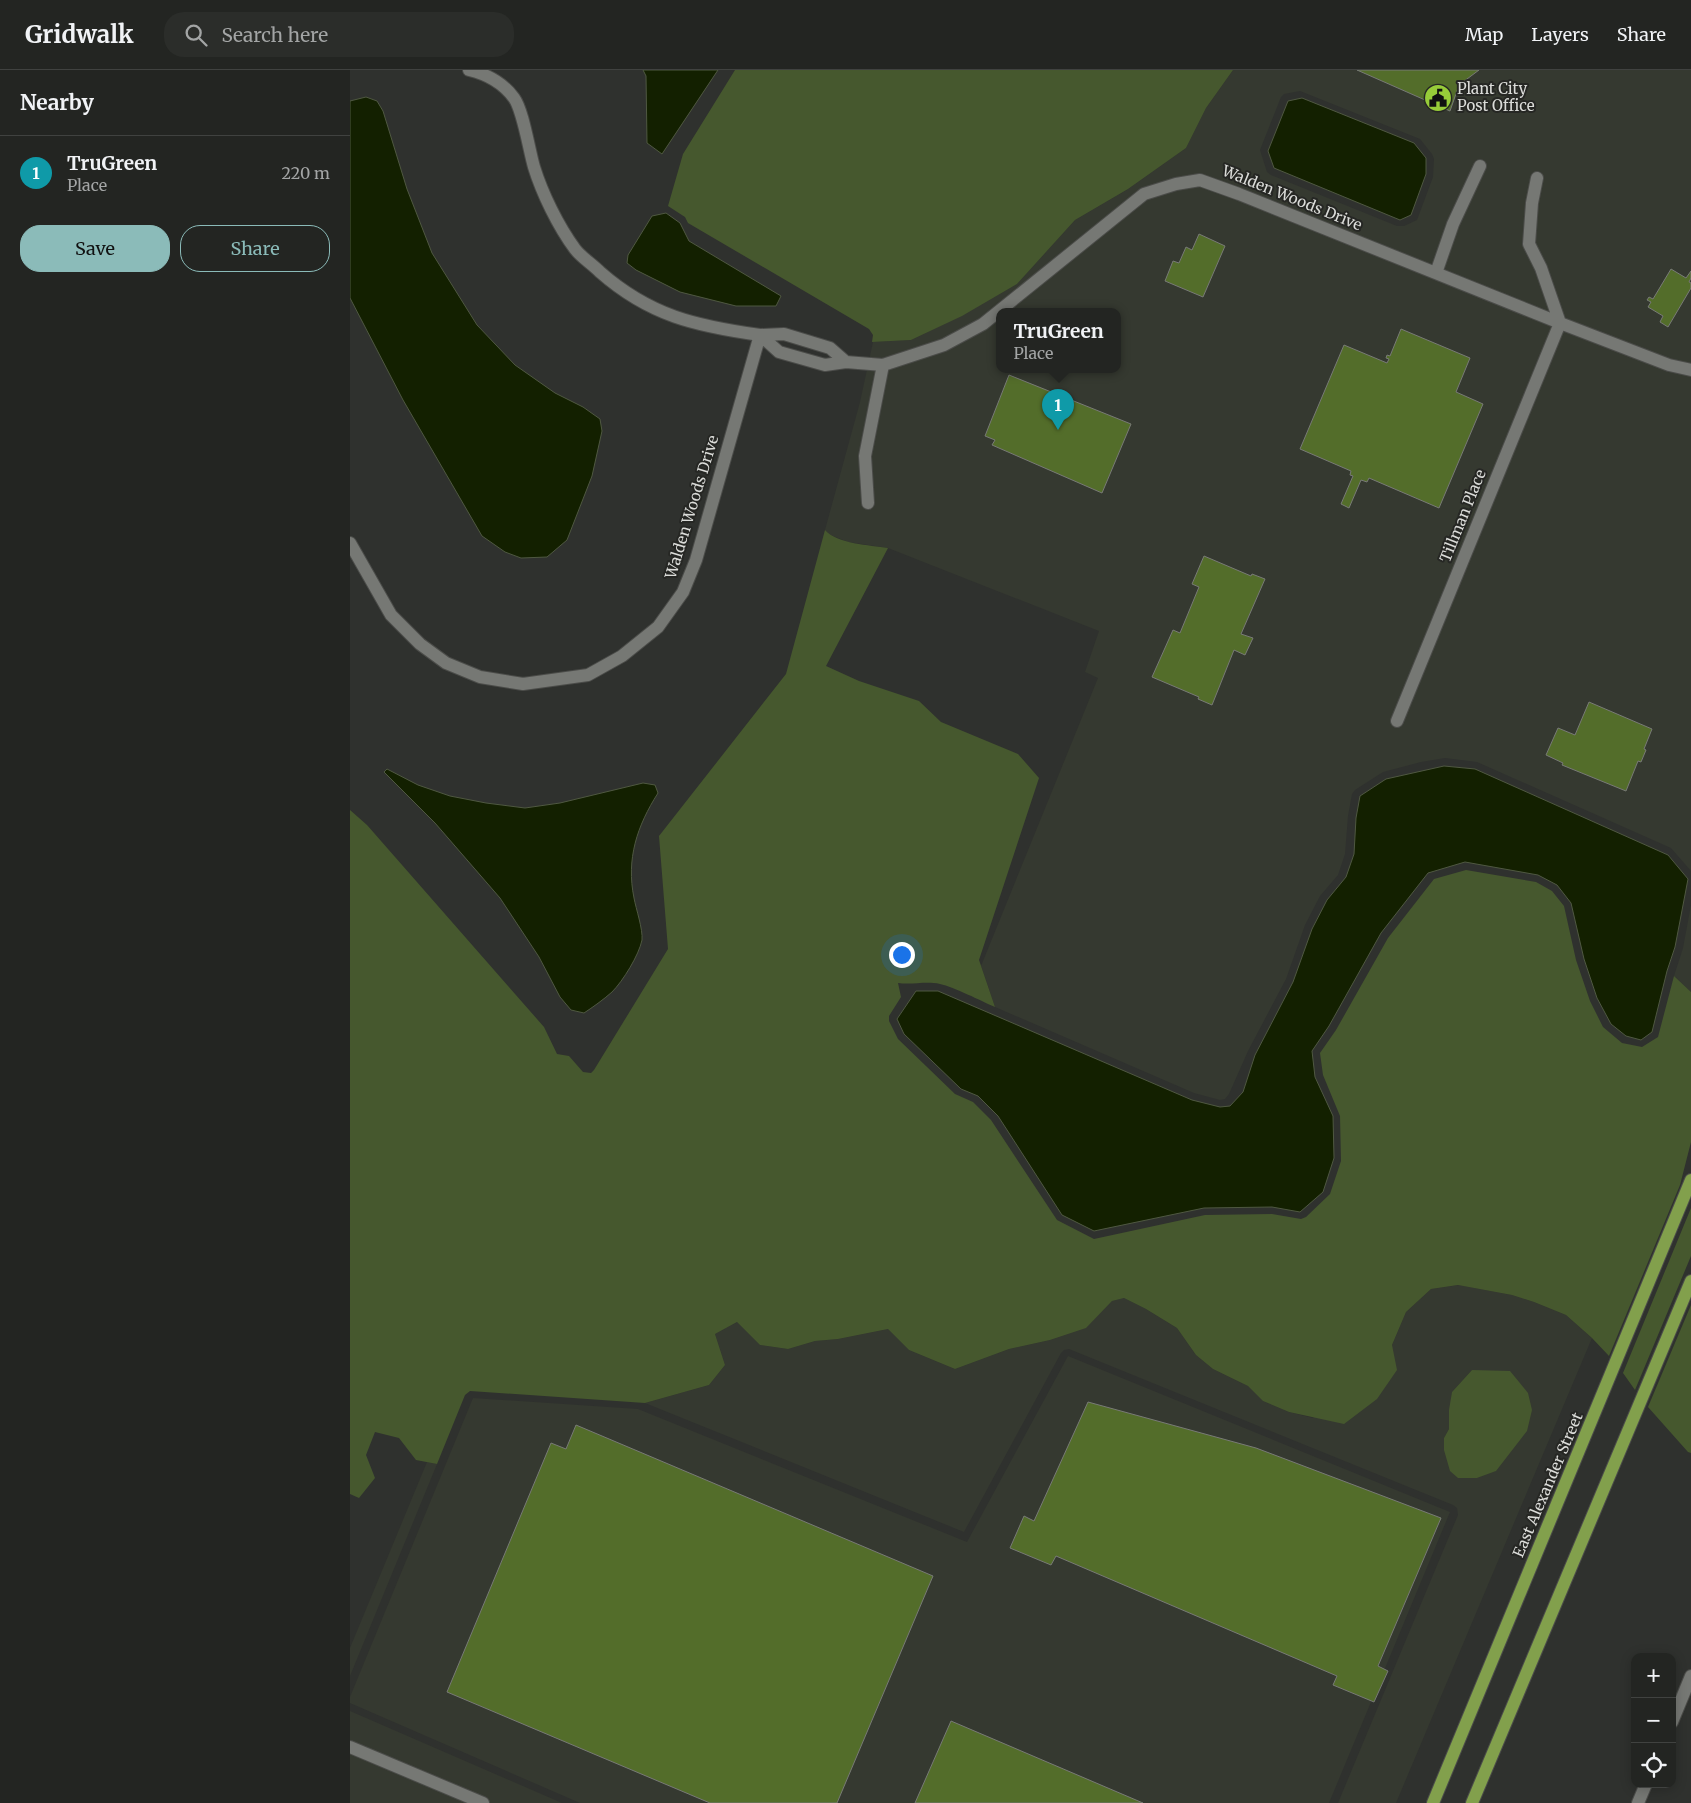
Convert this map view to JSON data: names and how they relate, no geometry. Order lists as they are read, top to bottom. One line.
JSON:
{"streets":{"main road":["East Alexander Street"],"street":["Walden Woods Drive","Tillman Place"]},"crossings":[["Walden Woods Drive","Tillman Place"]],"places":{"public building":["Plant City Post Office"]},"page":{"header":"Gridwalk","search":"Search here","nav":["Map","Layers","Share"],"heading":"Nearby","list":[{"mark":"1","name":"TruGreen","note":"Place","value":"220 m"}],"buttons":["Save","Share"],"popup":["TruGreen","Place"],"pins":"1","map_buttons":["+","−"]}}
